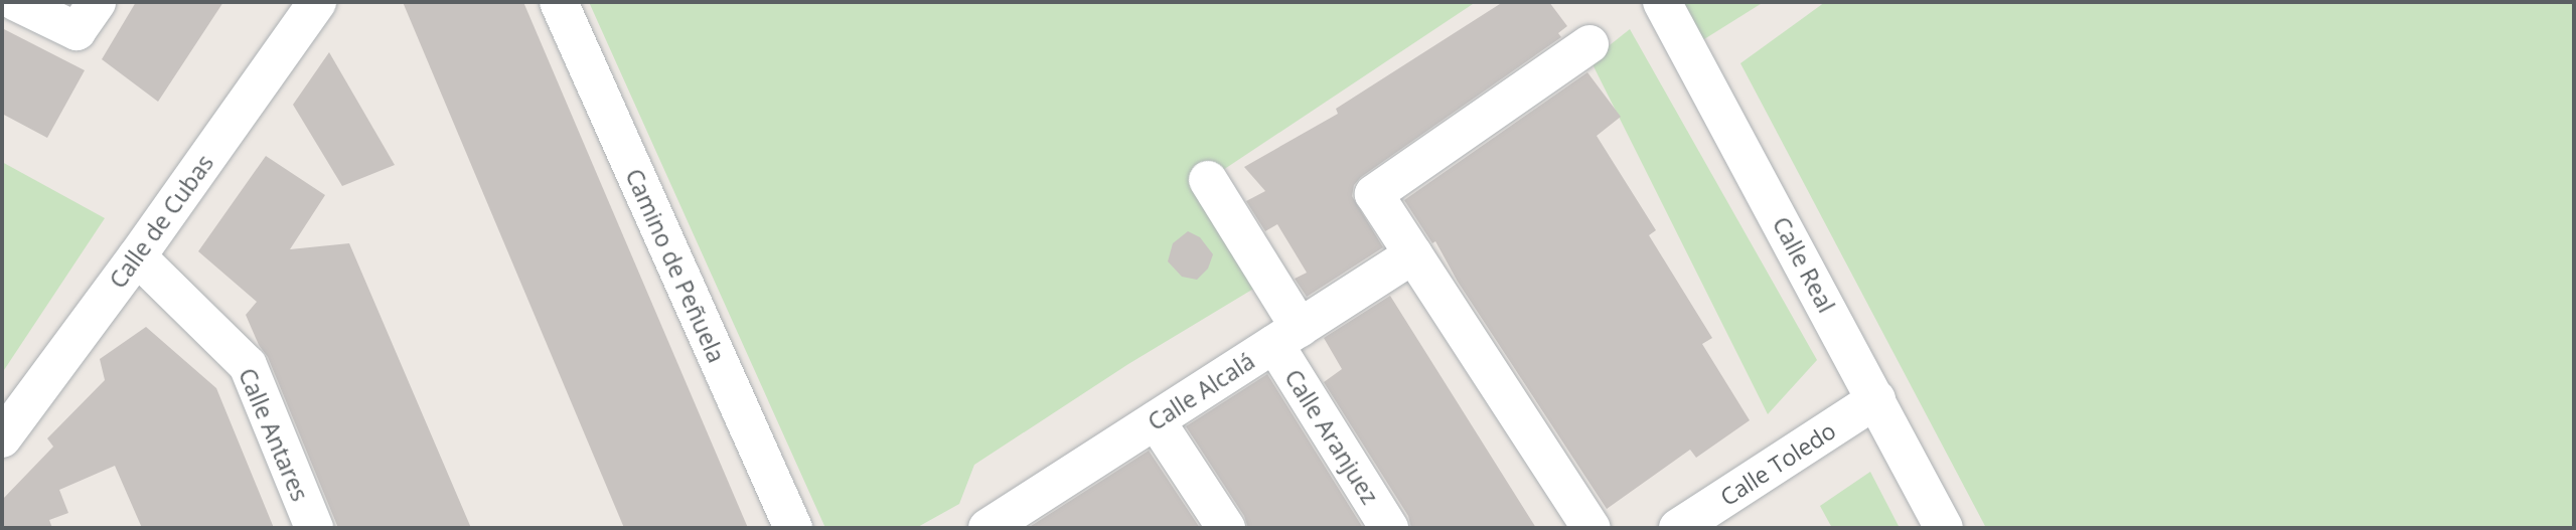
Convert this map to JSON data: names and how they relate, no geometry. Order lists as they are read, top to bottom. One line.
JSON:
{"streets":{"street":["Calle de Cubas","Calle Real","Camino de Peñuela","Calle Alcalá","Calle Antares","Calle Aranjuez","Calle Toledo"]},"crossings":[["Calle de Cubas","Calle Antares"],["Calle Real","Calle Toledo"],["Calle Alcalá","Calle Aranjuez"]]}
